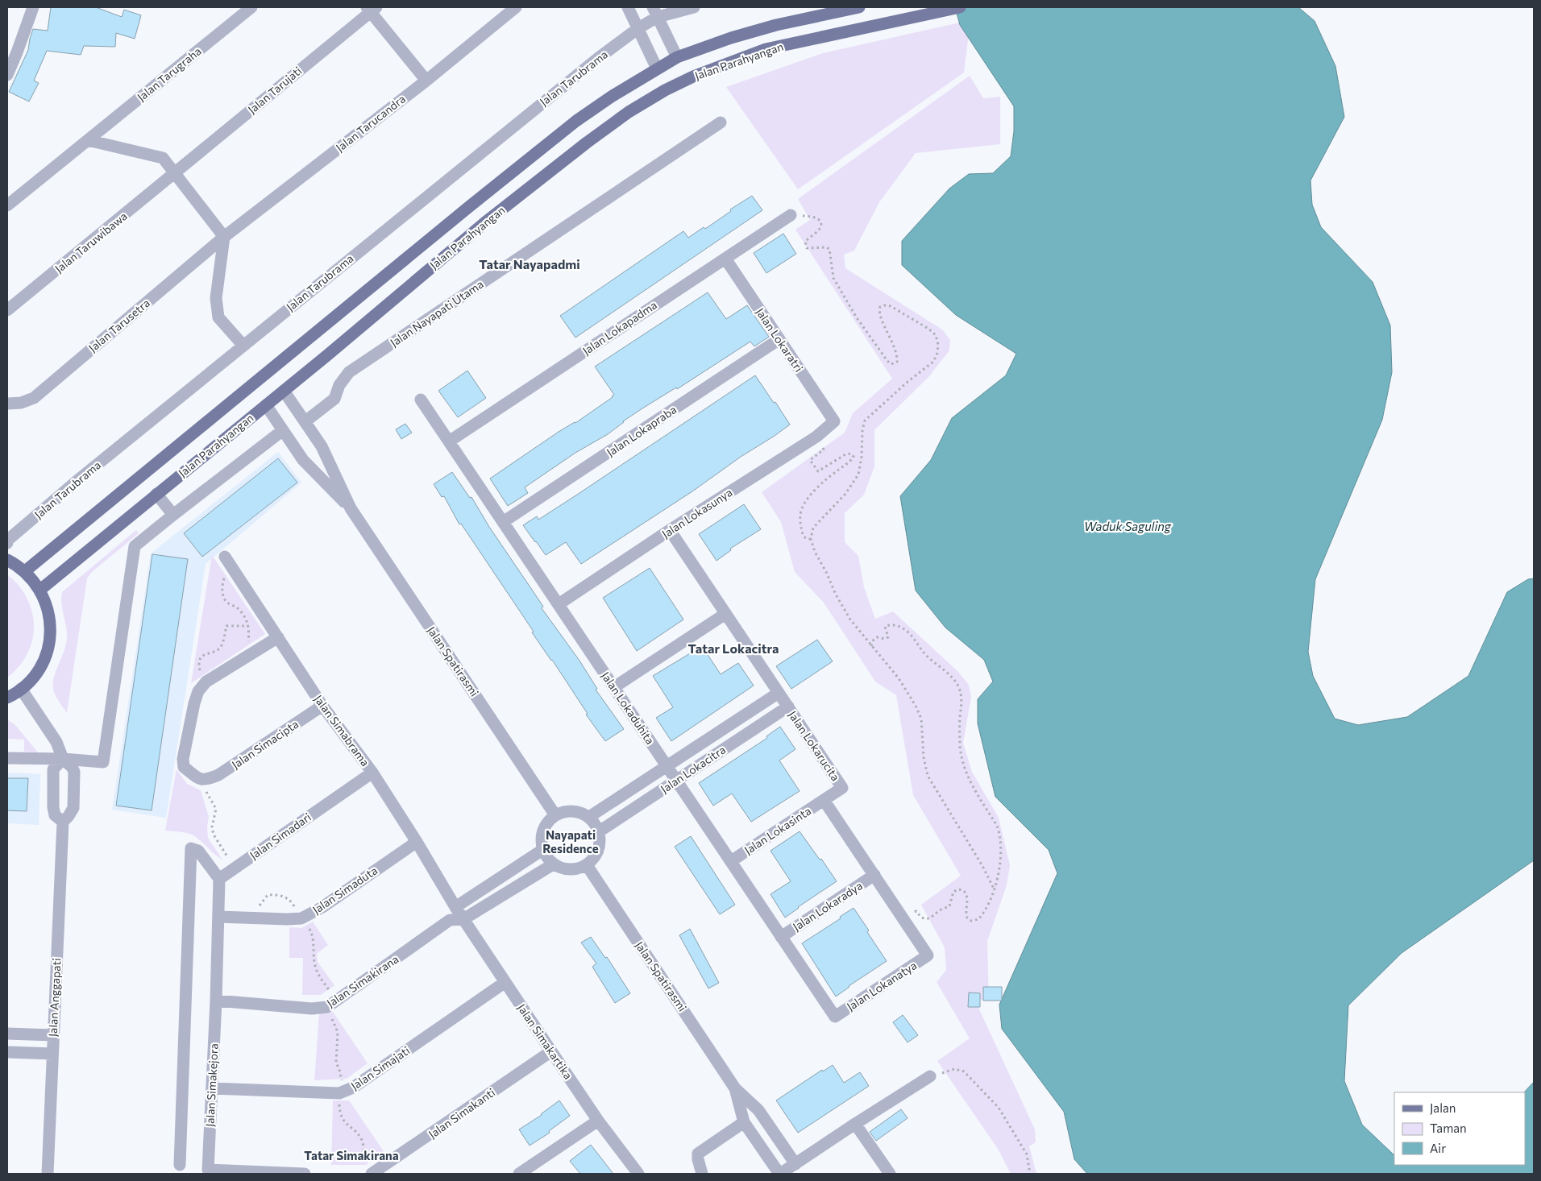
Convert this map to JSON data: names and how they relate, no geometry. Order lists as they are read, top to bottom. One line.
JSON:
{"streets":{"main road":["Jalan Parahyangan"],"street":["Jalan Tarugraha","Jalan Tarubrama","Jalan Tarujati","Jalan Tarucandra","Jalan Taruwibawa","Jalan Nayapati Utama","Jalan Tarusetra","Jalan Lokapadma","Jalan Lokaratri","Jalan Lokapraba","Jalan Lokasunya","Jalan Spatirasmi","Jalan Lokaduhita","Jalan Simabrama","Jalan Simacipta","Jalan Lokarucita","Jalan Lokacitra","Jalan Lokasinta","Jalan Simadari","Jalan Simaduta","Jalan Lokaradya","Jalan Simakirana","Jalan Lokanatya","Jalan Anggapati","Jalan Simakartika","Jalan Simajati","Jalan Simakejora","Jalan Simakanti"]},"crossings":[["Jalan Parahyangan","Jalan Spatirasmi"],["Jalan Tarujati","Jalan Taruwibawa"],["Jalan Tarucandra","Jalan Tarusetra"],["Jalan Nayapati Utama","Jalan Spatirasmi"],["Jalan Lokapadma","Jalan Lokaratri"],["Jalan Lokapadma","Jalan Lokaduhita"],["Jalan Lokaratri","Jalan Lokapraba"],["Jalan Lokaratri","Jalan Lokasunya"],["Jalan Lokapraba","Jalan Lokaduhita"],["Jalan Lokasunya","Jalan Lokaduhita"],["Jalan Lokasunya","Jalan Lokarucita"],["Jalan Spatirasmi","Jalan Lokacitra"],["Jalan Lokaduhita","Jalan Lokacitra"],["Jalan Lokaduhita","Jalan Lokasinta"],["Jalan Lokaduhita","Jalan Lokaradya"],["Jalan Lokaduhita","Jalan Lokanatya"],["Jalan Simabrama","Jalan Simacipta"],["Jalan Simabrama","Jalan Simadari"],["Jalan Simabrama","Jalan Simaduta"],["Jalan Simabrama","Jalan Simakartika"],["Jalan Lokarucita","Jalan Lokacitra"],["Jalan Lokarucita","Jalan Lokasinta"],["Jalan Simaduta","Jalan Simakejora"],["Jalan Simakirana","Jalan Simakejora"],["Jalan Simakartika","Jalan Simajati"],["Jalan Simakartika","Jalan Simakanti"],["Jalan Simajati","Jalan Simakejora"]],"districts":["Tatar Nayapadmi","Tatar Lokacitra","Nayapati Residence","Tatar Simakirana"],"water":["Waduk Saguling"],"legend":["Jalan","Taman","Air"]}
